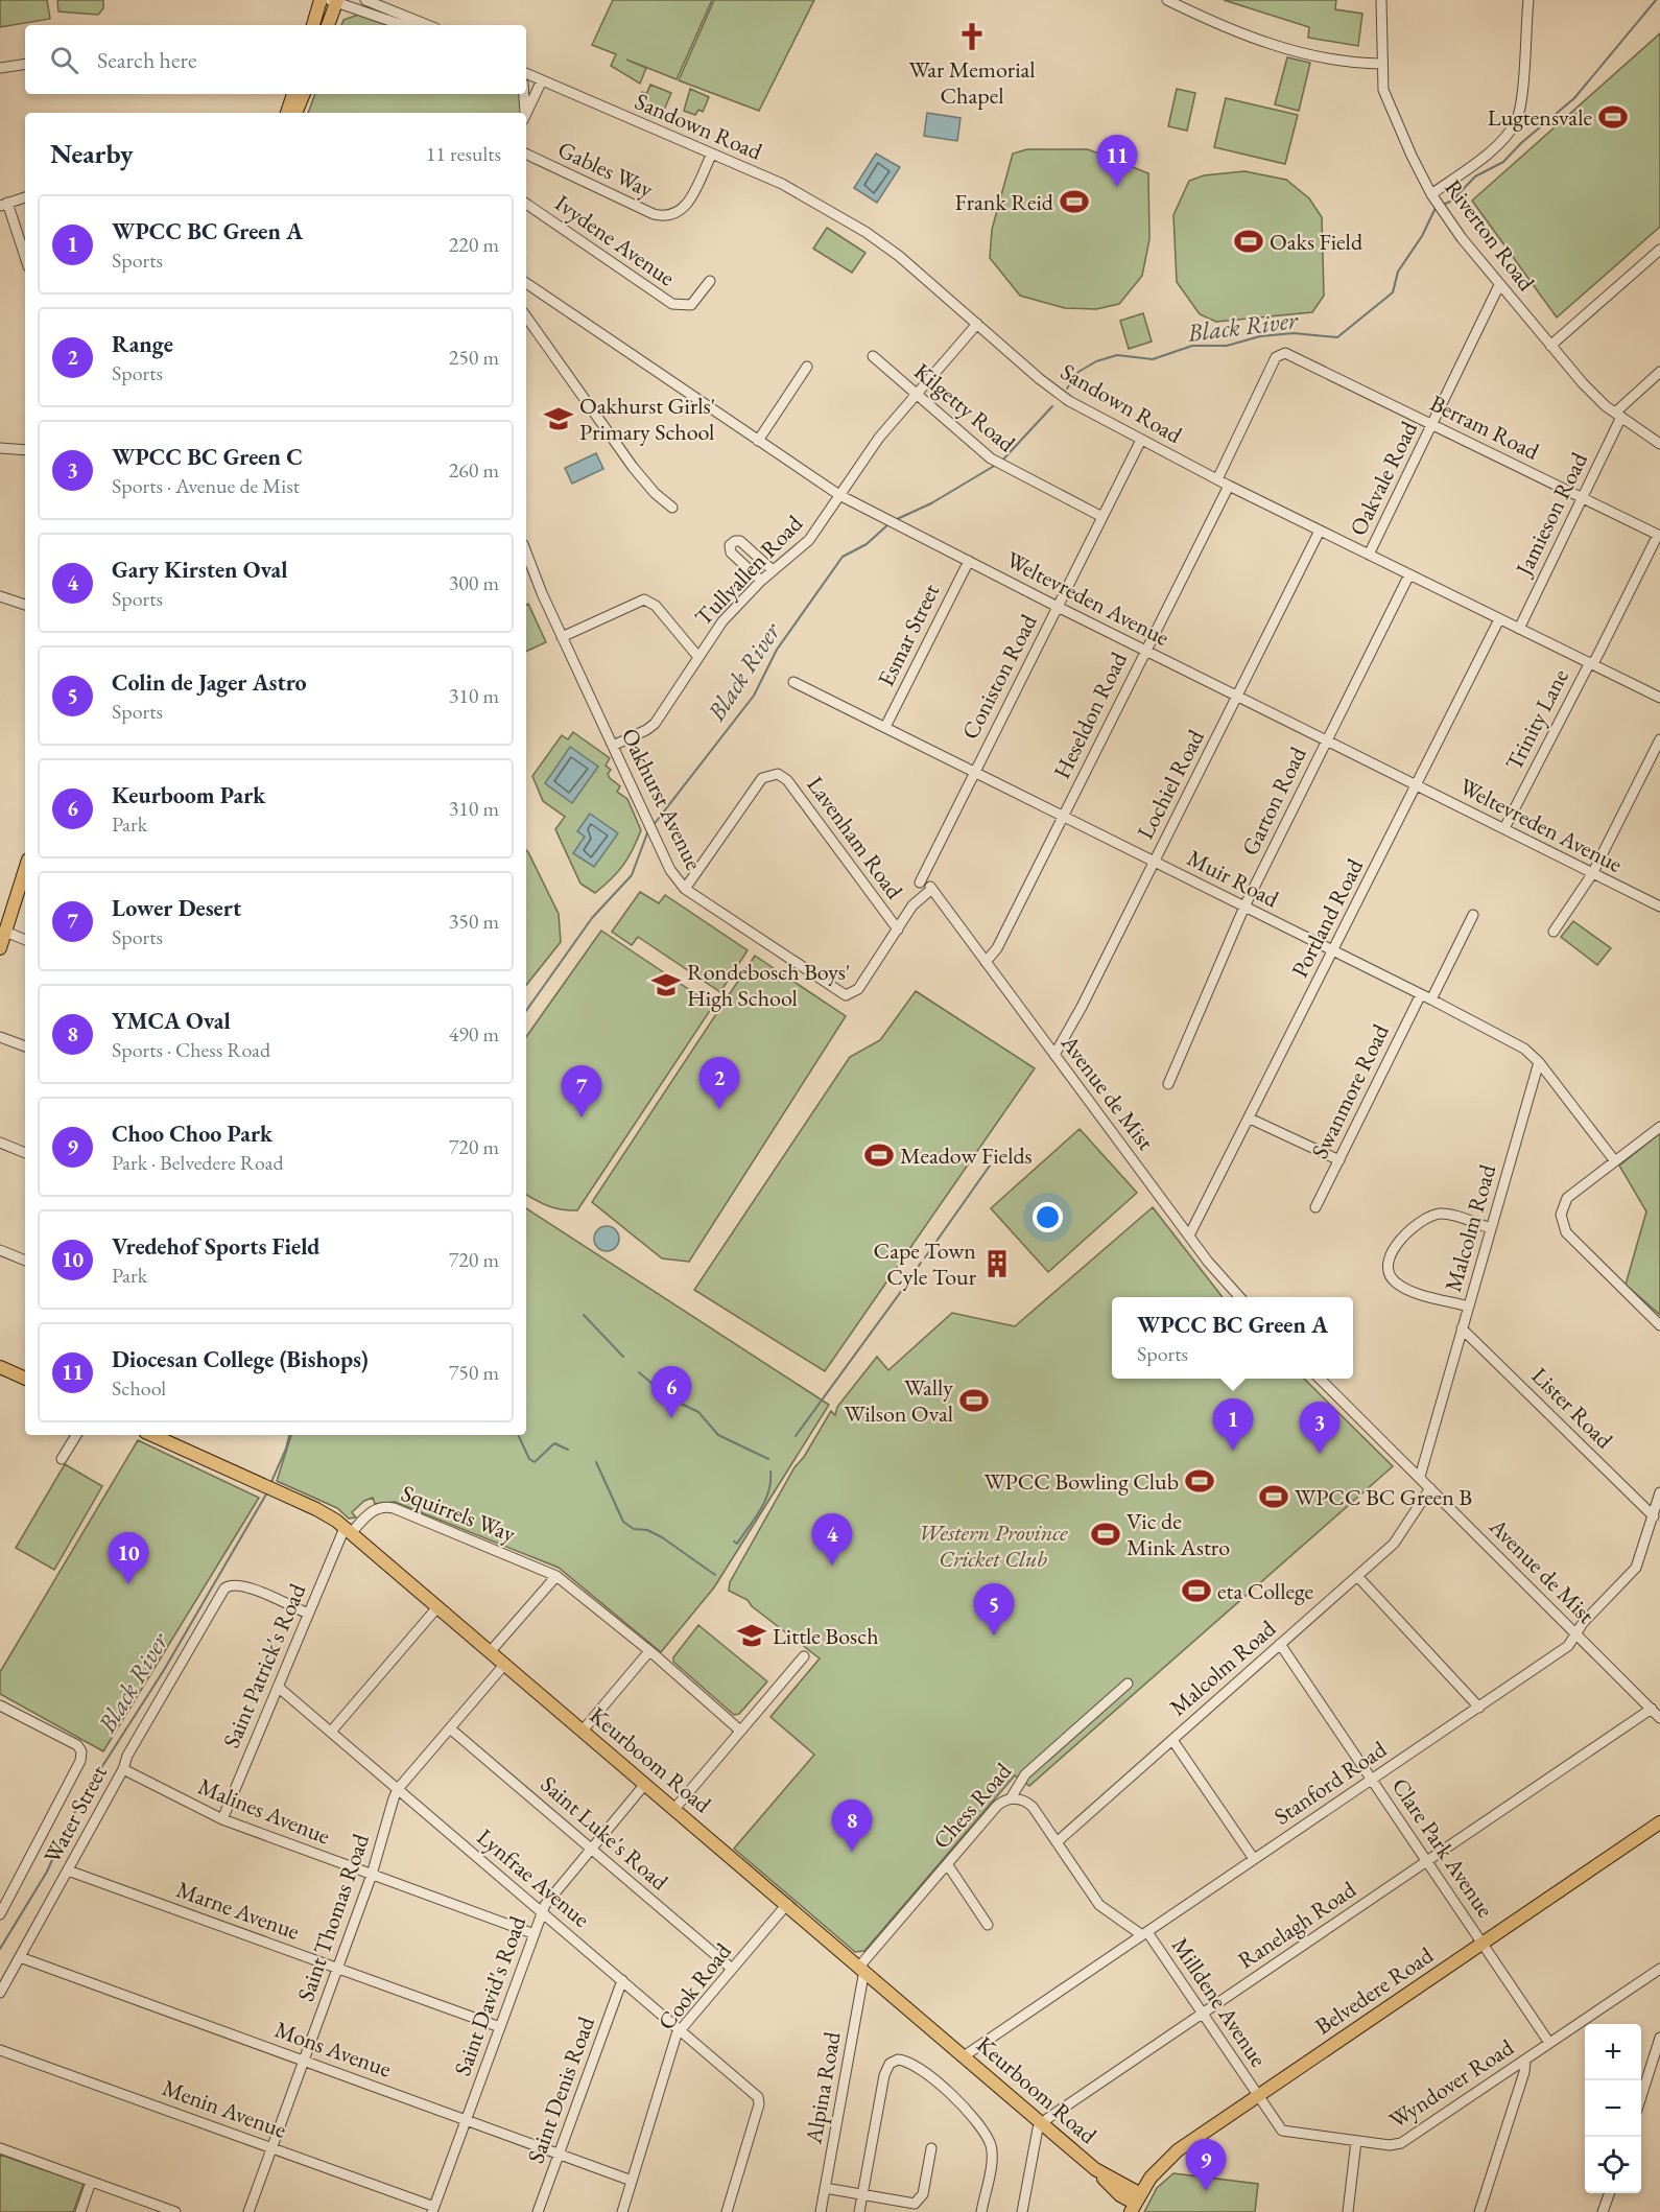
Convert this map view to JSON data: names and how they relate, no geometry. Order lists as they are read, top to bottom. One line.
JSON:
{"streets":{"main road":["Keurboom Road","Belvedere Road"],"street":["Sandown Road","Gables Way","Riverton Road","Ivydene Avenue","Kilgetty Road","Berram Road","Oakvale Road","Jamieson Road","Tullyallen Road","Weltevreden Avenue","Esmar Street","Coniston Road","Heseldon Road","Trinity Lane","Lochiel Road","Oakhurst Avenue","Garton Road","Lavenham Road","Muir Road","Portland Road","Swanmore Road","Avenue de Mist","Malcolm Road","Lister Road","Squirrels Way","Saint Patrick's Road","Stanford Road","Chess Road","Malines Avenue","Water Street","Saint Luke's Road","Clare Park Avenue","Lynfrae Avenue","Marne Avenue","Saint Thomas Road","Ranelagh Road","Cook Road","Saint David's Road","Milldene Avenue","Mons Avenue","Wyndover Road","Alpina Road","Saint Denis Road","Menin Avenue"]},"crossings":[["Sandown Road","Gables Way"],["Sandown Road","Berram Road"],["Sandown Road","Oakvale Road"],["Sandown Road","Jamieson Road"],["Sandown Road","Tullyallen Road"],["Sandown Road","Coniston Road"],["Sandown Road","Heseldon Road"],["Sandown Road","Trinity Lane"],["Sandown Road","Lochiel Road"],["Sandown Road","Garton Road"],["Sandown Road","Portland Road"],["Riverton Road","Oakvale Road"],["Riverton Road","Jamieson Road"],["Kilgetty Road","Tullyallen Road"],["Kilgetty Road","Coniston Road"],["Berram Road","Oakvale Road"],["Berram Road","Jamieson Road"],["Berram Road","Trinity Lane"],["Tullyallen Road","Weltevreden Avenue"],["Tullyallen Road","Oakhurst Avenue"],["Weltevreden Avenue","Esmar Street"],["Weltevreden Avenue","Coniston Road"],["Weltevreden Avenue","Heseldon Road"],["Weltevreden Avenue","Trinity Lane"],["Weltevreden Avenue","Lochiel Road"],["Weltevreden Avenue","Garton Road"],["Weltevreden Avenue","Portland Road"],["Esmar Street","Muir Road"],["Coniston Road","Oakhurst Avenue"],["Coniston Road","Lavenham Road"],["Coniston Road","Muir Road"],["Coniston Road","Avenue de Mist"],["Heseldon Road","Muir Road"],["Heseldon Road","Avenue de Mist"],["Lochiel Road","Muir Road"],["Lochiel Road","Avenue de Mist"],["Oakhurst Avenue","Lavenham Road"],["Garton Road","Muir Road"],["Muir Road","Portland Road"],["Muir Road","Swanmore Road"],["Muir Road","Malcolm Road"],["Portland Road","Avenue de Mist"],["Avenue de Mist","Malcolm Road"],["Avenue de Mist","Stanford Road"],["Avenue de Mist","Ranelagh Road"],["Malcolm Road","Lister Road"],["Malcolm Road","Clare Park Avenue"],["Malcolm Road","Milldene Avenue"],["Lister Road","Stanford Road"],["Squirrels Way","Saint Patrick's Road"],["Squirrels Way","Keurboom Road"],["Saint Patrick's Road","Keurboom Road"],["Saint Patrick's Road","Malines Avenue"],["Saint Patrick's Road","Water Street"],["Saint Patrick's Road","Lynfrae Avenue"],["Keurboom Road","Stanford Road"],["Keurboom Road","Chess Road"],["Keurboom Road","Saint Thomas Road"],["Keurboom Road","Ranelagh Road"],["Keurboom Road","Cook Road"],["Keurboom Road","Belvedere Road"],["Keurboom Road","Saint David's Road"],["Keurboom Road","Alpina Road"],["Stanford Road","Clare Park Avenue"],["Stanford Road","Milldene Avenue"],["Chess Road","Milldene Avenue"],["Chess Road","Alpina Road"],["Malines Avenue","Water Street"],["Malines Avenue","Saint Thomas Road"],["Malines Avenue","Saint David's Road"],["Water Street","Marne Avenue"],["Water Street","Mons Avenue"],["Saint Luke's Road","Saint Thomas Road"],["Saint Luke's Road","Cook Road"],["Saint Luke's Road","Saint David's Road"],["Clare Park Avenue","Ranelagh Road"],["Clare Park Avenue","Belvedere Road"],["Clare Park Avenue","Wyndover Road"],["Lynfrae Avenue","Saint Thomas Road"],["Lynfrae Avenue","Cook Road"],["Lynfrae Avenue","Saint David's Road"],["Lynfrae Avenue","Saint Denis Road"],["Marne Avenue","Saint Thomas Road"],["Marne Avenue","Saint David's Road"],["Saint Thomas Road","Mons Avenue"],["Saint Thomas Road","Menin Avenue"],["Ranelagh Road","Milldene Avenue"],["Cook Road","Mons Avenue"],["Belvedere Road","Milldene Avenue"],["Belvedere Road","Wyndover Road"],["Saint David's Road","Mons Avenue"],["Saint David's Road","Menin Avenue"],["Milldene Avenue","Wyndover Road"],["Mons Avenue","Saint Denis Road"]],"water":["Black River"],"parks":["Western Province Cricket Club"],"places":{"church":["War Memorial Chapel"],"sports":["Lugtensvale","Frank Reid","Oaks Field","Meadow Fields","Wally Wilson Oval","WPCC Bowling Club","WPCC BC Green B","Vic de Mink Astro","eta College"],"school or university":["Oakhurst Girls' Primary School","Rondebosch Boys' High School","Little Bosch"],"building":["Cape Town Cyle Tour"]},"page":{"search":"Search here","heading":["Nearby","11 results"],"pins":["11","2","7","6","1","3","4","10","5","8","9"],"list":[{"mark":"1","name":"WPCC BC Green A","note":"Sports","value":"220 m"},{"mark":"2","name":"Range","note":"Sports","value":"250 m"},{"mark":"3","name":"WPCC BC Green C","note":"Sports · Avenue de Mist","value":"260 m"},{"mark":"4","name":"Gary Kirsten Oval","note":"Sports","value":"300 m"},{"mark":"5","name":"Colin de Jager Astro","note":"Sports","value":"310 m"},{"mark":"6","name":"Keurboom Park","note":"Park","value":"310 m"},{"mark":"7","name":"Lower Desert","note":"Sports","value":"350 m"},{"mark":"8","name":"YMCA Oval","note":"Sports · Chess Road","value":"490 m"},{"mark":"9","name":"Choo Choo Park","note":"Park · Belvedere Road","value":"720 m"},{"mark":"10","name":"Vredehof Sports Field","note":"Park","value":"720 m"},{"mark":"11","name":"Diocesan College (Bishops)","note":"School","value":"750 m"}],"popup":["WPCC BC Green A","Sports"],"map_buttons":["+","−"]}}
